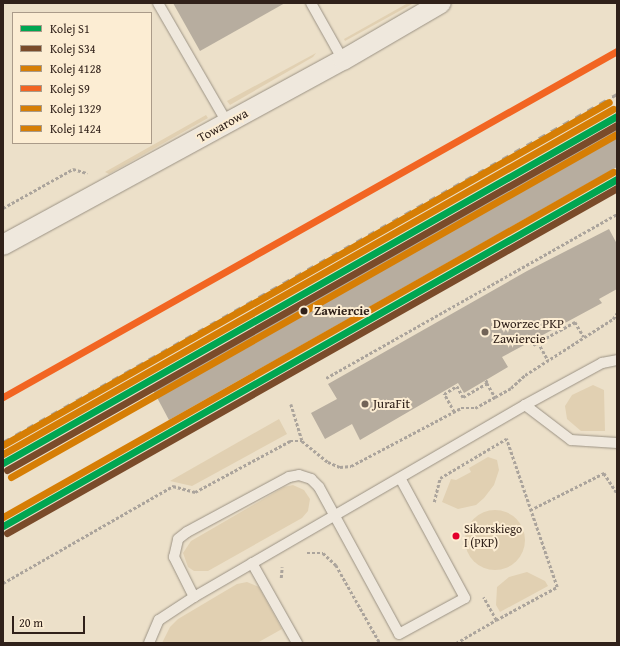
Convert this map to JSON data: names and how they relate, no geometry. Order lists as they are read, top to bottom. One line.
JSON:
{"streets":{"street":["Towarowa"]},"places":["Zawiercie","Dworzec PKP Zawiercie","JuraFit","Sikorskiego I (PKP)"],"lines":["rail line S9","rail line 1424","rail line 4128","rail line S1","rail line S34","rail line 1329"],"legend":["Kolej S1","Kolej S34","Kolej 4128","Kolej S9","Kolej 1329","Kolej 1424"],"scale_bar":"20 m"}
